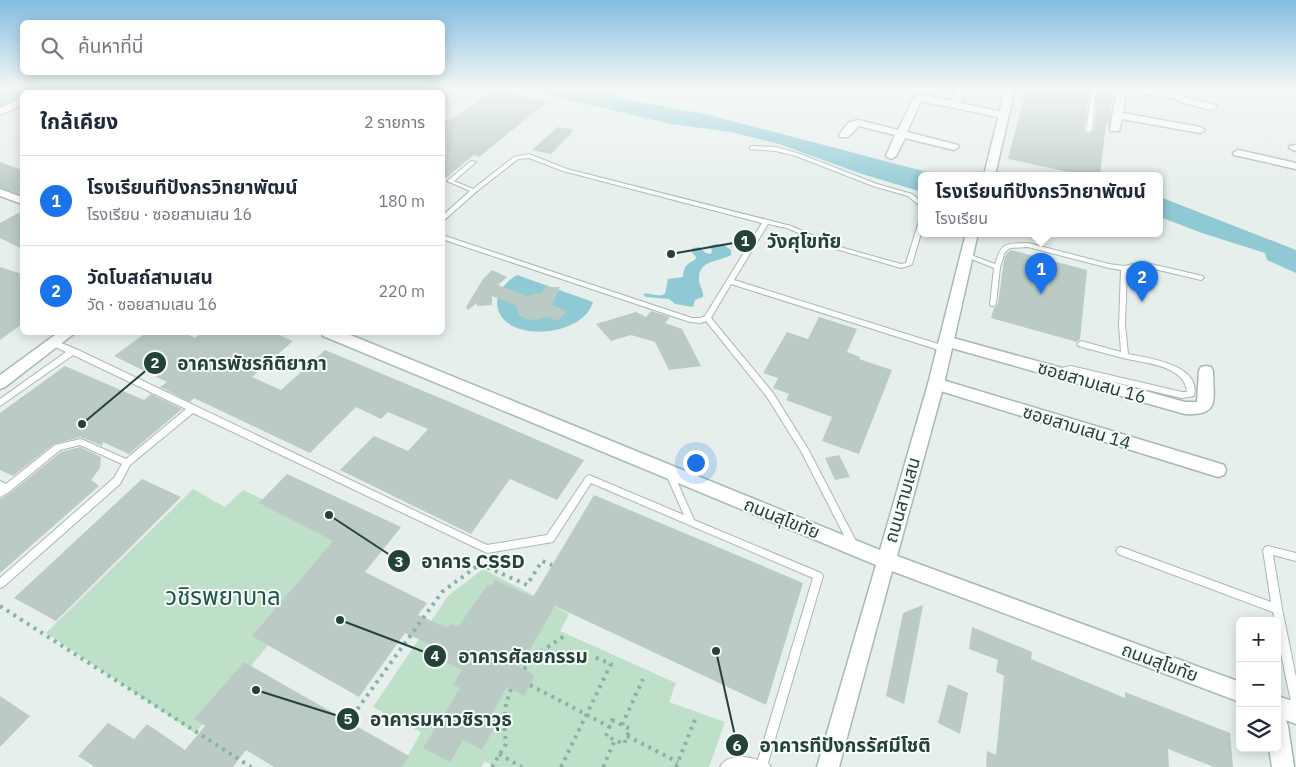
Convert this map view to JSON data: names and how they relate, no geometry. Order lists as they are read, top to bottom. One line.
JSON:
{"streets":{"street":["ซอยสามเสน 16","ซอยสามเสน 14","ถนนสามเสน","ถนนสุโขทัย"]},"crossings":[["ซอยสามเสน 16","ถนนสามเสน"],["ซอยสามเสน 14","ถนนสามเสน"],["ถนนสามเสน","ถนนสุโขทัย"]],"districts":["วชิรพยาบาล"],"places":["วังศุโขทัย","อาคารพัชรกิติยาภา","อาคาร CSSD","อาคารศัลยกรรม","อาคารทีปังกรรัศมีโชติ","อาคารมหาวชิราวุธ"],"page":{"search":"ค้นหาที่นี่","heading":["ใกล้เคียง","2 รายการ"],"list":[{"mark":"1","name":"โรงเรียนทีปังกรวิทยาพัฒน์","note":"โรงเรียน · ซอยสามเสน 16","value":"180 m"},{"mark":"2","name":"วัดโบสถ์สามเสน","note":"วัด · ซอยสามเสน 16","value":"220 m"}],"popup":["โรงเรียนทีปังกรวิทยาพัฒน์","โรงเรียน"],"pins":["1","2"],"map_buttons":["+","−"]}}
